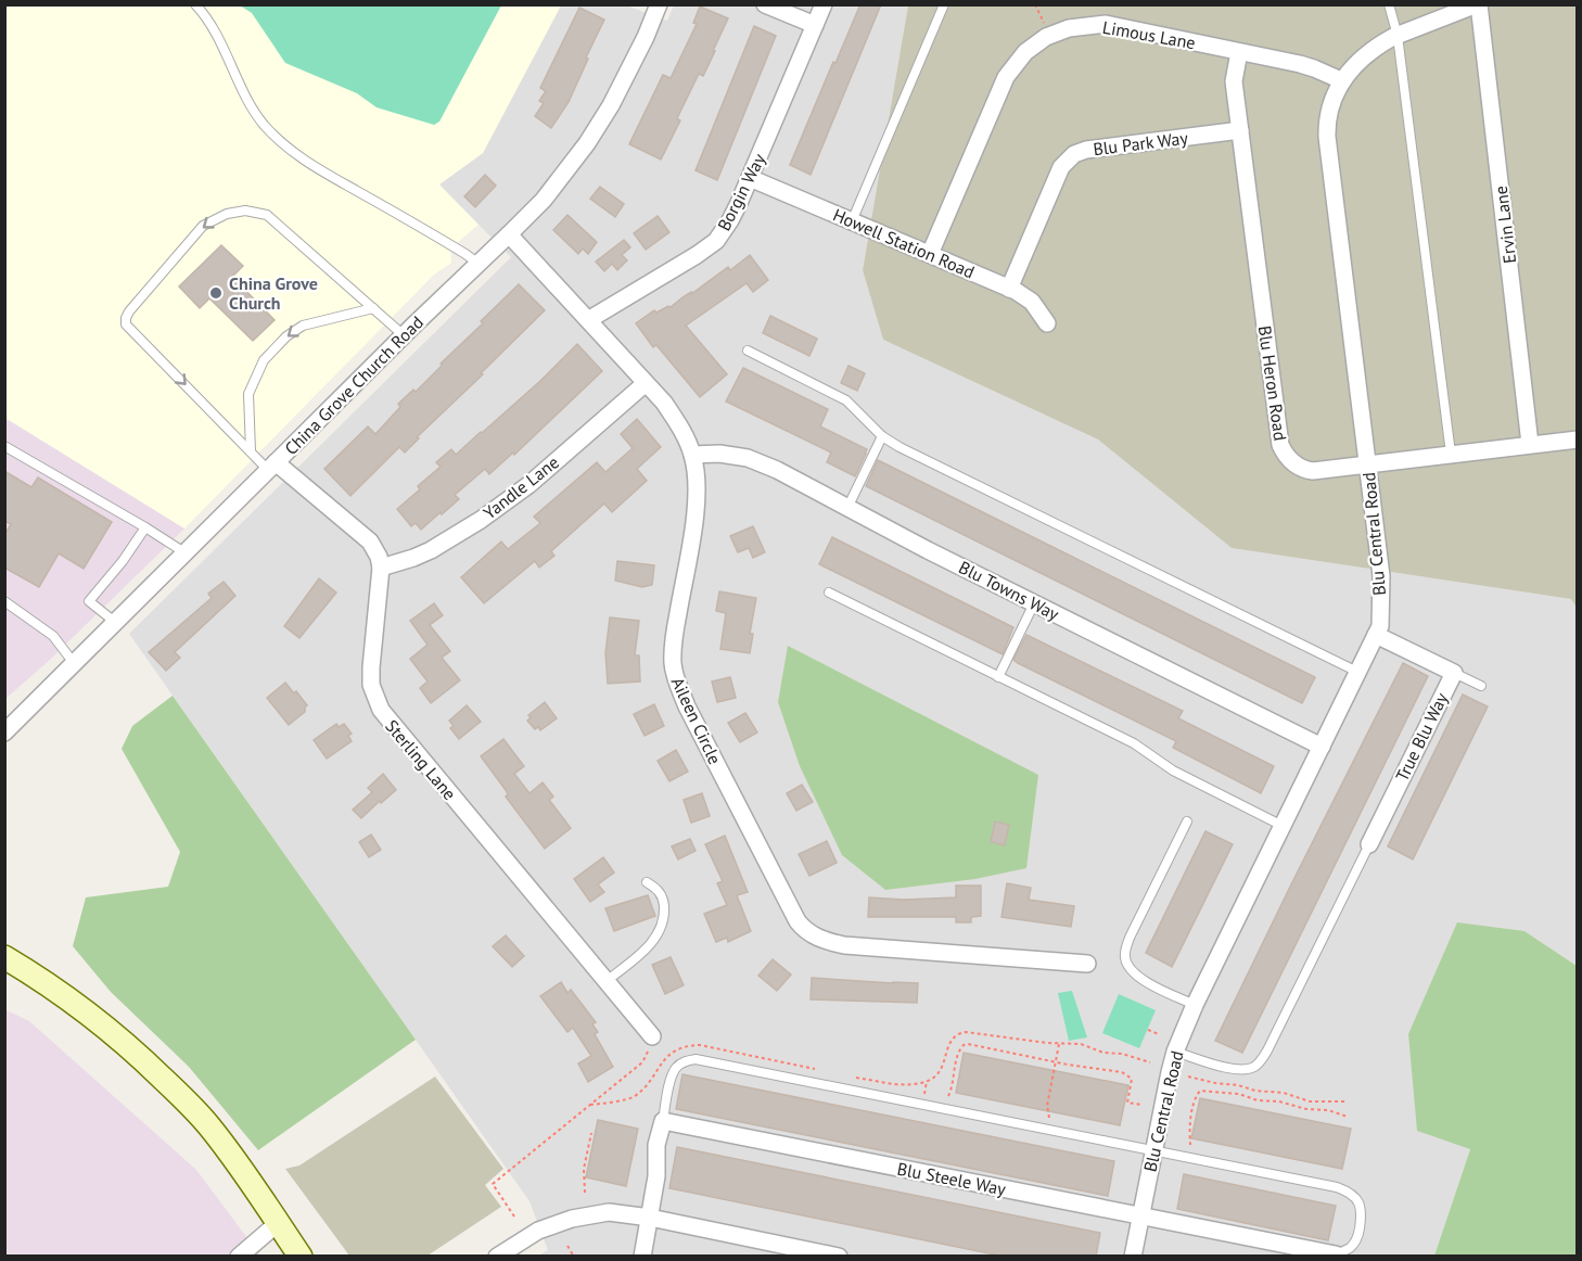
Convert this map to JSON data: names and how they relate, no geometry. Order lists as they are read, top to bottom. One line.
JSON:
{"streets":{"street":["Limous Lane","Blu Park Way","Borgin Way","Ervin Lane","Howell Station Road","Blu Heron Road","China Grove Church Road","Yandle Lane","Blu Central Road","Blu Towns Way","Aileen Circle","True Blu Way","Sterling Lane","Blu Steele Way"]},"crossings":[["Limous Lane","Howell Station Road"],["Limous Lane","Blu Heron Road"],["Limous Lane","Blu Central Road"],["Blu Park Way","Howell Station Road"],["Blu Park Way","Blu Heron Road"],["Borgin Way","Howell Station Road"],["Borgin Way","Aileen Circle"],["Ervin Lane","Blu Heron Road"],["Ervin Lane","Blu Central Road"],["Blu Heron Road","Blu Central Road"],["China Grove Church Road","Aileen Circle"],["Yandle Lane","Aileen Circle"],["Yandle Lane","Sterling Lane"],["Blu Central Road","Blu Towns Way"],["Blu Central Road","True Blu Way"],["Blu Central Road","Blu Steele Way"],["Blu Towns Way","Aileen Circle"]],"places":["China Grove Church"]}
